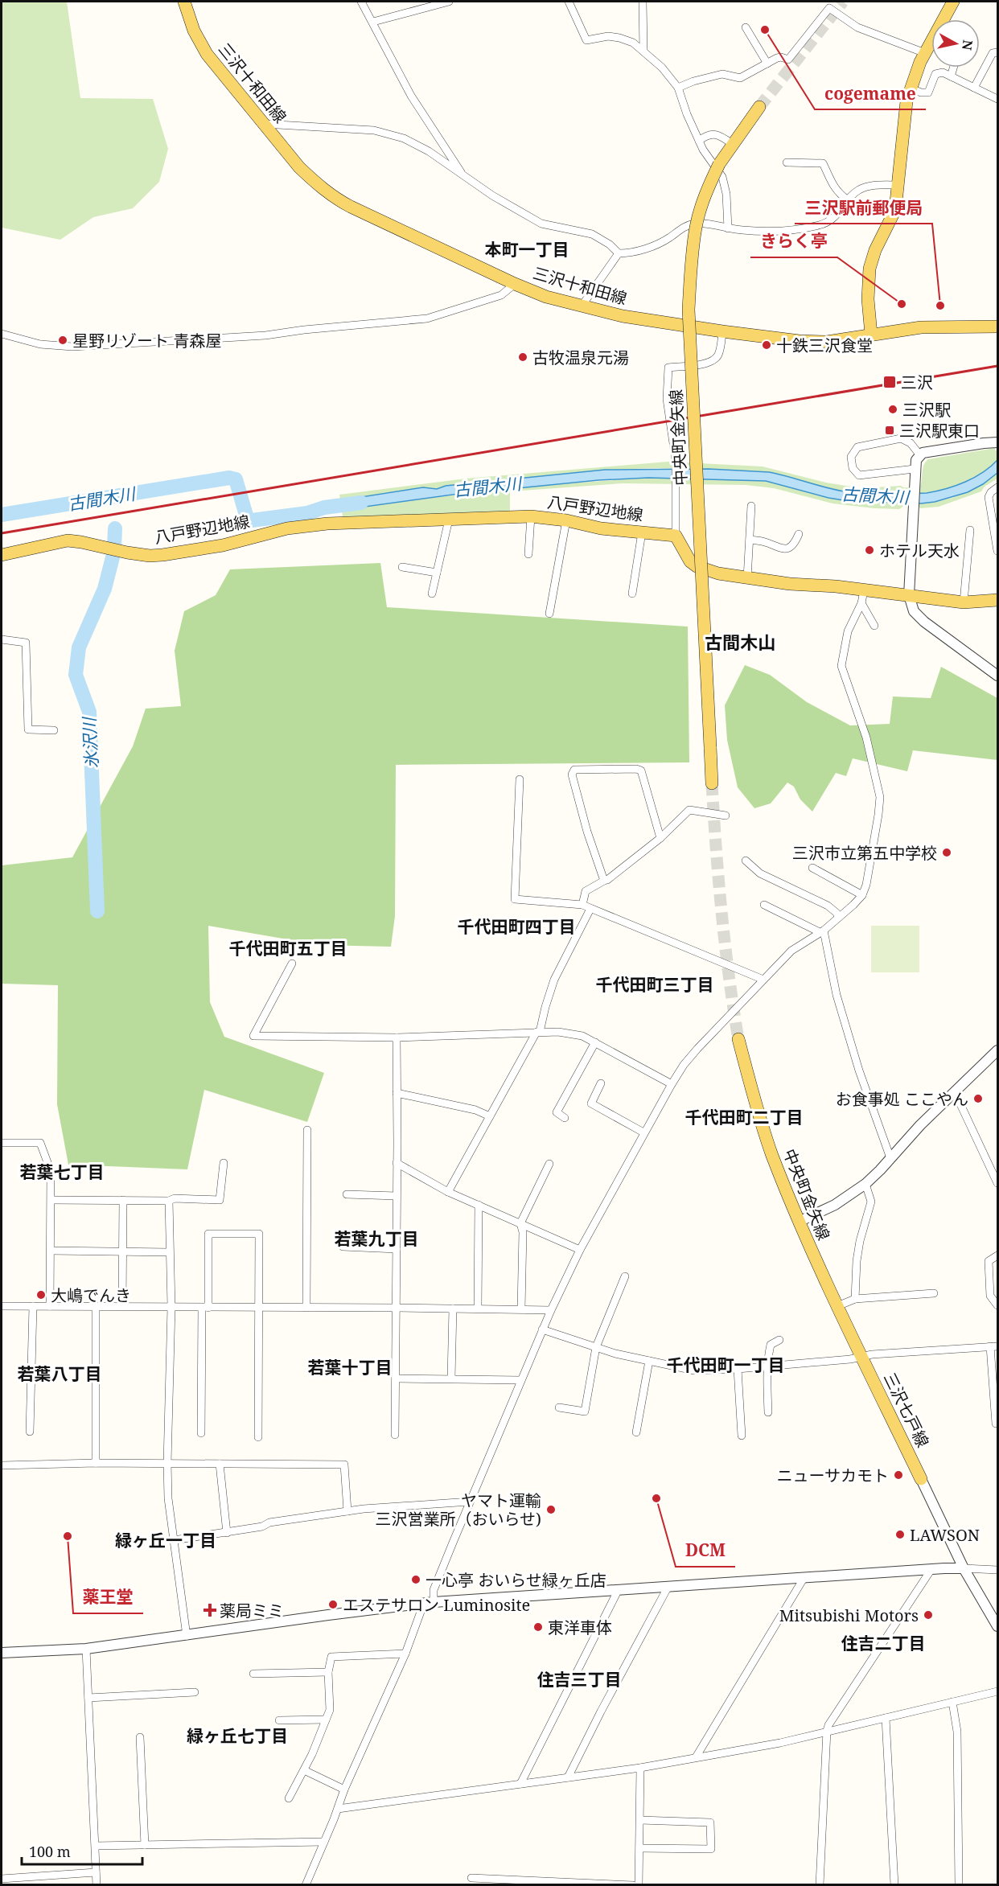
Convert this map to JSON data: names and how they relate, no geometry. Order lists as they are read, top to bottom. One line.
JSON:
{"streets":{"main road":["三沢十和田線","中央町金矢線","八戸野辺地線","三沢七戸線"]},"crossings":[["中央町金矢線","三沢七戸線"]],"districts":["本町一丁目","古間木山","千代田町四丁目","千代田町五丁目","千代田町三丁目","千代田町二丁目","若葉七丁目","若葉九丁目","千代田町一丁目","若葉十丁目","若葉八丁目","緑ヶ丘一丁目","住吉二丁目","住吉三丁目","緑ヶ丘七丁目"],"water":["古間木川","氷沢川"],"places":{"other":["cogemame","きらく亭","三沢駅前郵便局","星野リゾート 青森屋","十鉄三沢食堂","古牧温泉元湯","三沢駅","ホテル天水","三沢市立第五中学校","お食事処 ここやん","大嶋でんき","ニューサカモト","DCM","ヤマト運輸 三沢営業所（おいらせ)","LAWSON","薬王堂","一心亭 おいらせ緑ヶ丘店","エステサロン Luminosite","Mitsubishi Motors","東洋車体"],"transit":["三沢","三沢駅東口"],"health":["薬局ミミ"]},"scale_bar":"100 m","north":"right"}
